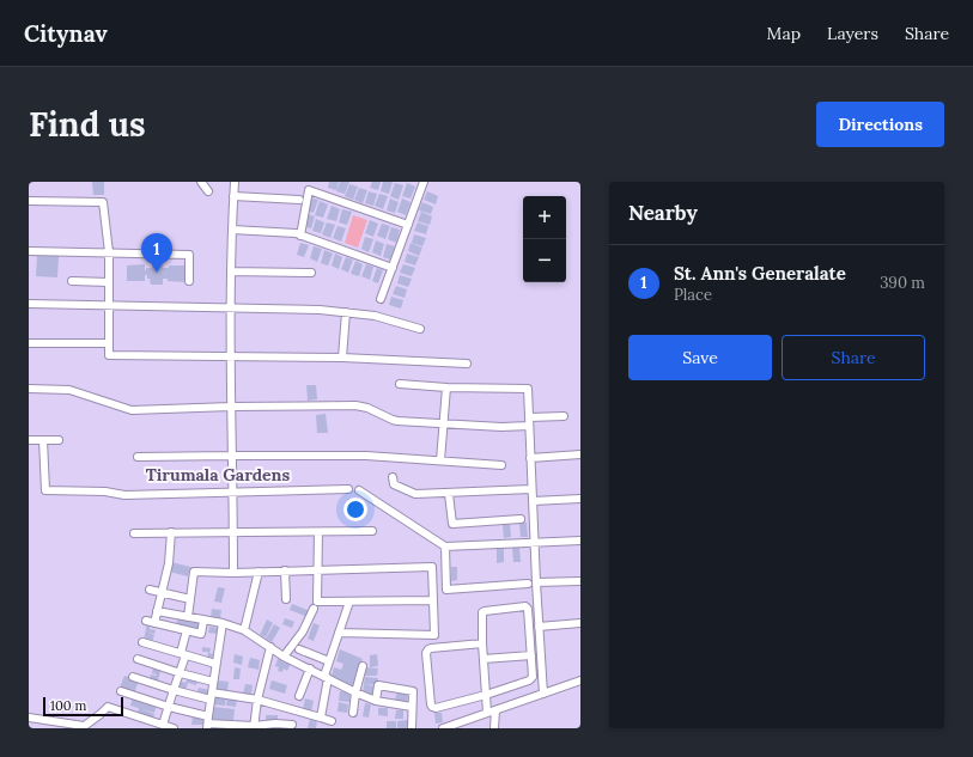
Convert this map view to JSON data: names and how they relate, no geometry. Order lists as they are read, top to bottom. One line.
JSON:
{"districts":["Tirumala Gardens"],"scale_bar":"100 m","page":{"header":"Citynav","nav":["Map","Layers","Share"],"buttons":["Directions",["Save","Share"]],"title":"Find us","heading":"Nearby","map_buttons":["+","−"],"pins":"1","list":[{"mark":"1","name":"St. Ann's Generalate","note":"Place","value":"390 m"}],"scale":"100 m"}}
